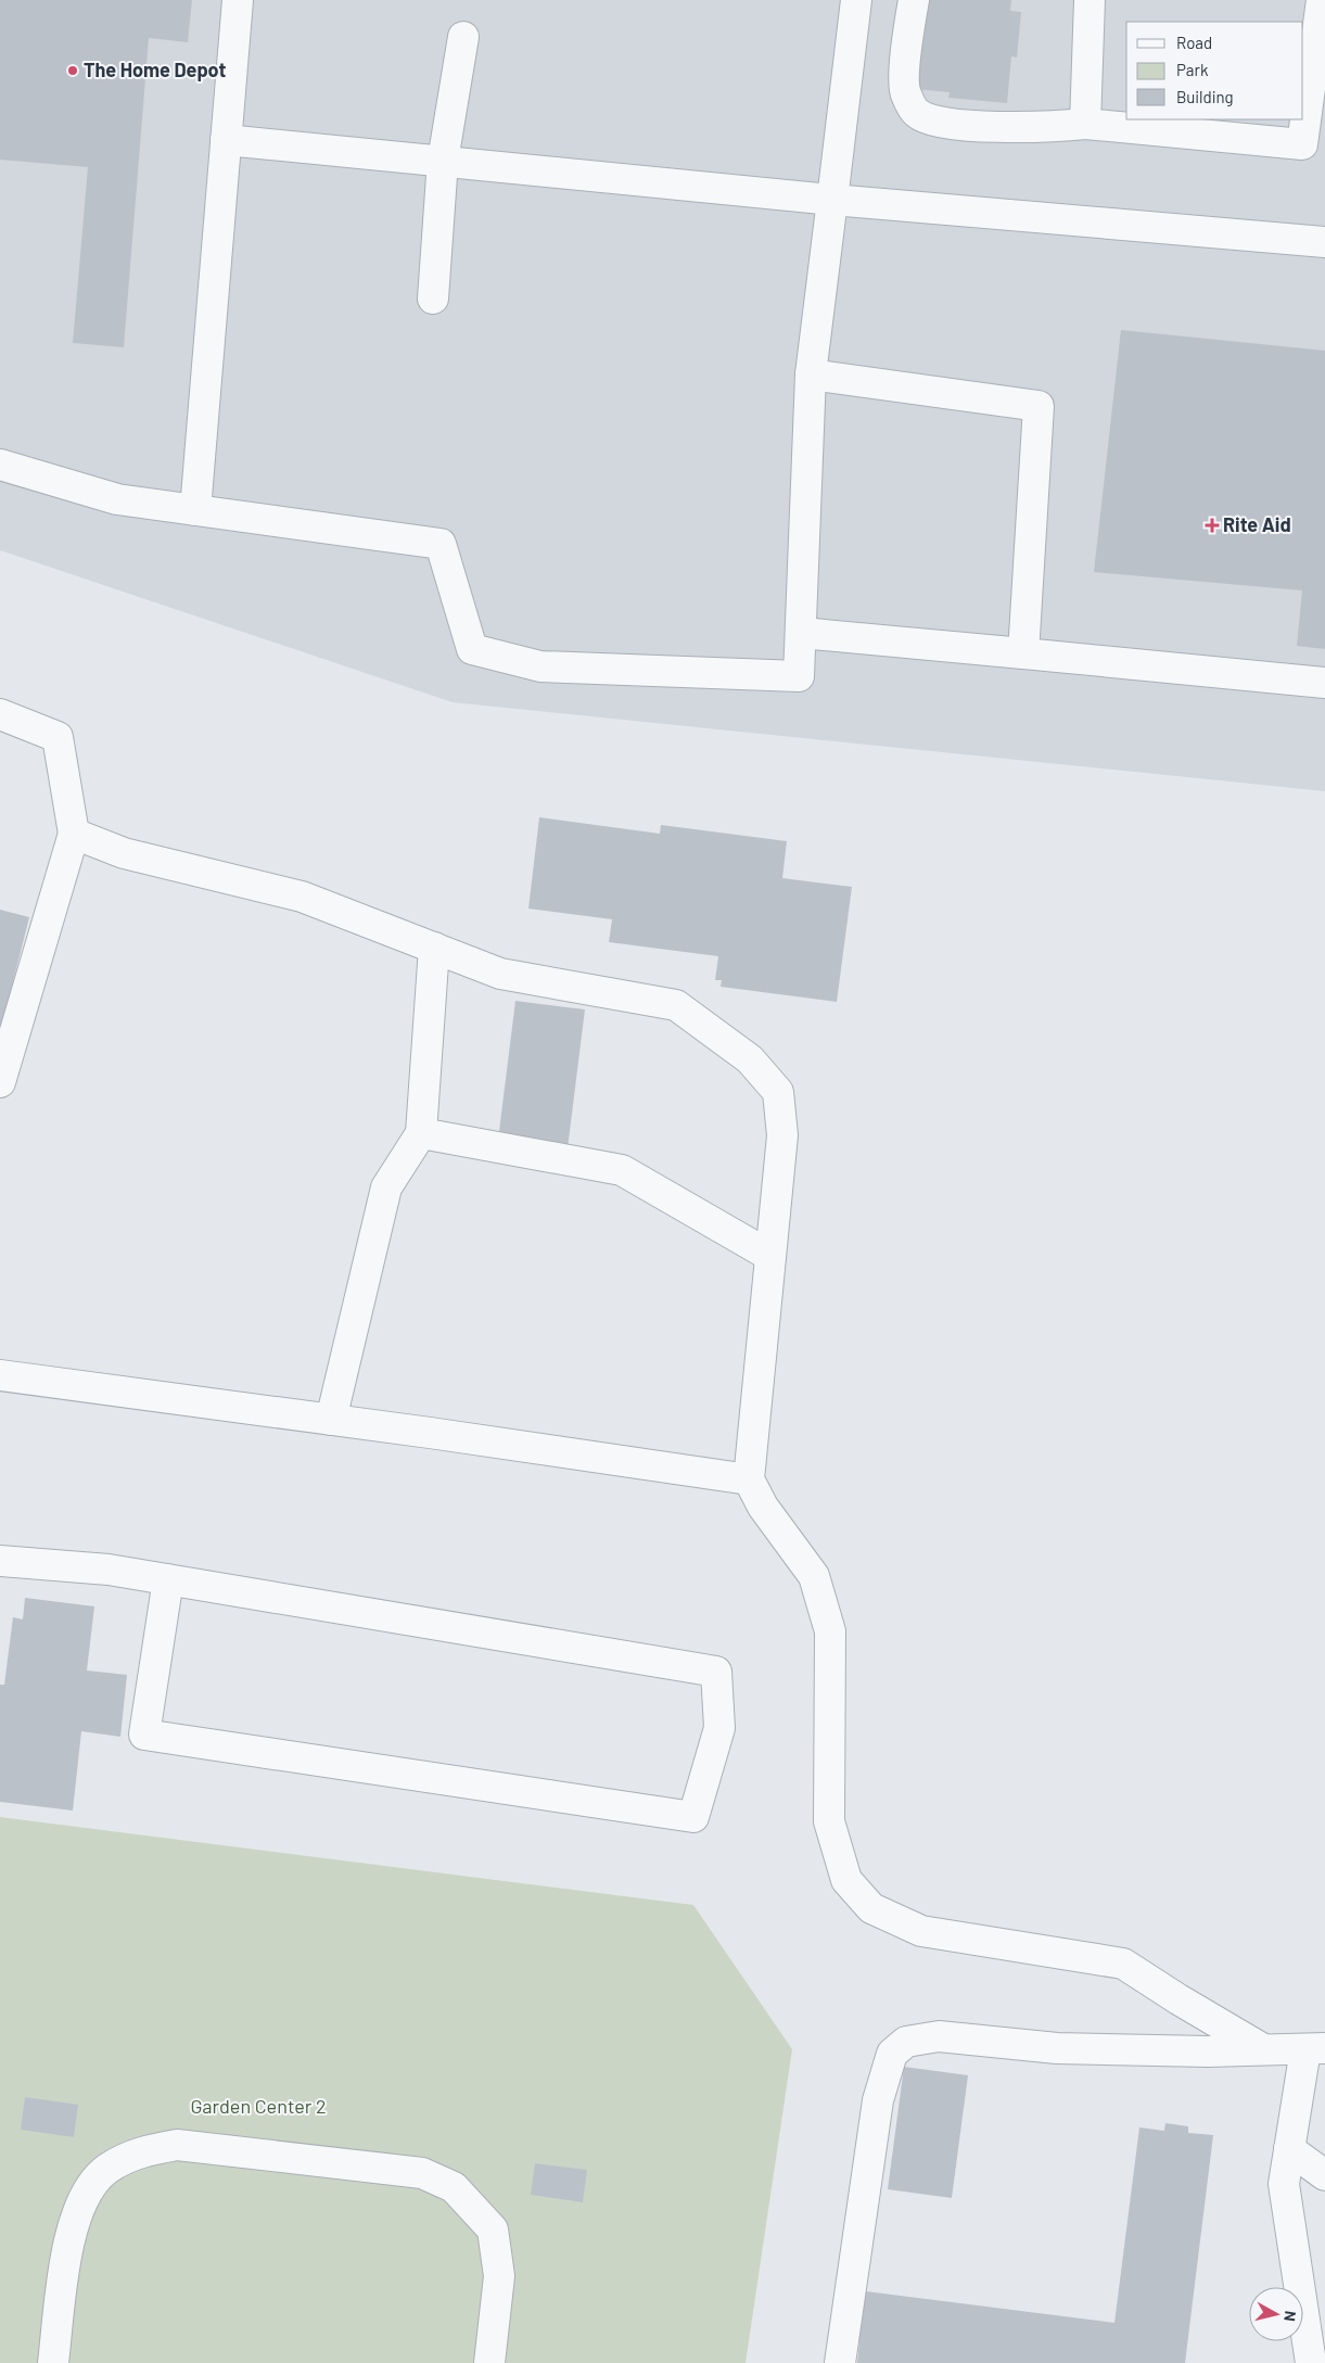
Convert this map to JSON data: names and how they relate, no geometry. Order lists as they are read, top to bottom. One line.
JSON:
{"parks":["Garden Center 2"],"places":{"other":["The Home Depot"],"health":["Rite Aid"]},"legend":["Road","Park","Building"],"north":"right"}
